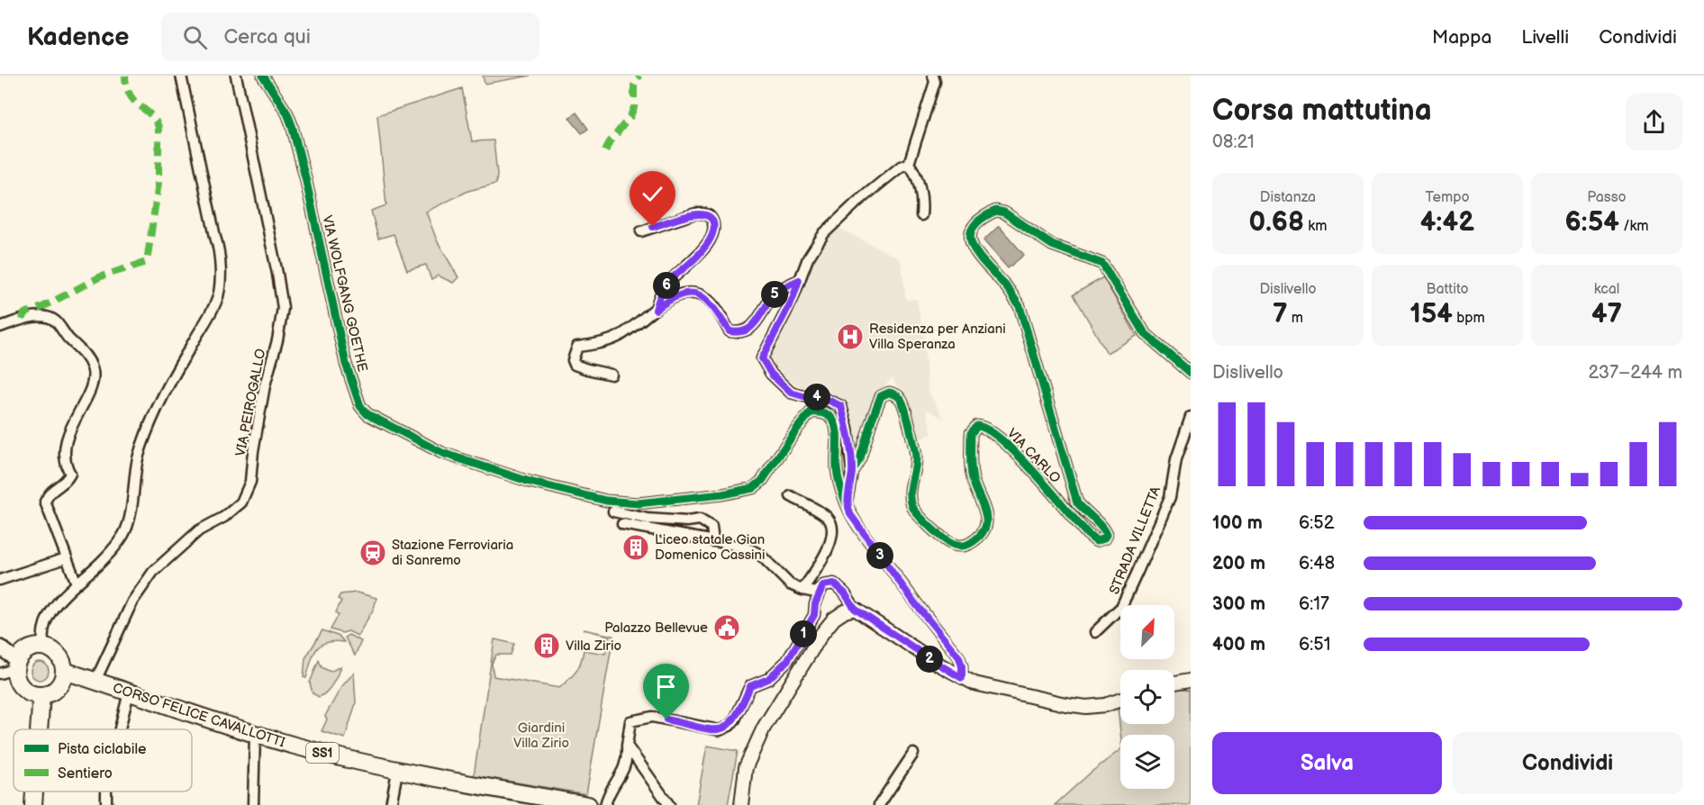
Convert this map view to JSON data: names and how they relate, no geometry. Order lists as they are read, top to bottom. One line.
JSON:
{"streets":{"main road":["CORSO FELICE CAVALLOTTI","SS1"],"street":["VIA WOLFGANG GOETHE","VIA PEIROGALLO","VIA CARLO","STRADA VILLETTA"]},"crossings":[["VIA WOLFGANG GOETHE","VIA CARLO"],["VIA PEIROGALLO","CORSO FELICE CAVALLOTTI"]],"parks":["Giardini Villa Zirio"],"places":{"hospital":["Residenza per Anziani Villa Speranza"],"building":["Liceo statale Gian Domenico Cassini","Villa Zirio"],"station":["Stazione Ferroviaria di Sanremo"],"public building":["Palazzo Bellevue"]},"legend":["Pista ciclabile","Sentiero"],"north":"top right","page":{"header":"Kadence","search":"Cerca qui","nav":["Mappa","Livelli","Condividi"],"heading":["Corsa mattutina","08:21"],"stats":[["Distanza","0.68 km"],["Tempo","4:42"],["Passo","6:54 /km"],["Dislivello","7 m"],["Battito","154 bpm"],["kcal","47"]],"pins":["6","5","4","3","1","2"],"chart":["Dislivello","237–244 m"],"list":[{"name":"100 m","note":"6:52"},{"name":"200 m","note":"6:48"},{"name":"300 m","note":"6:17"},{"name":"400 m","note":"6:51"}],"buttons":["Salva","Condividi"]}}
